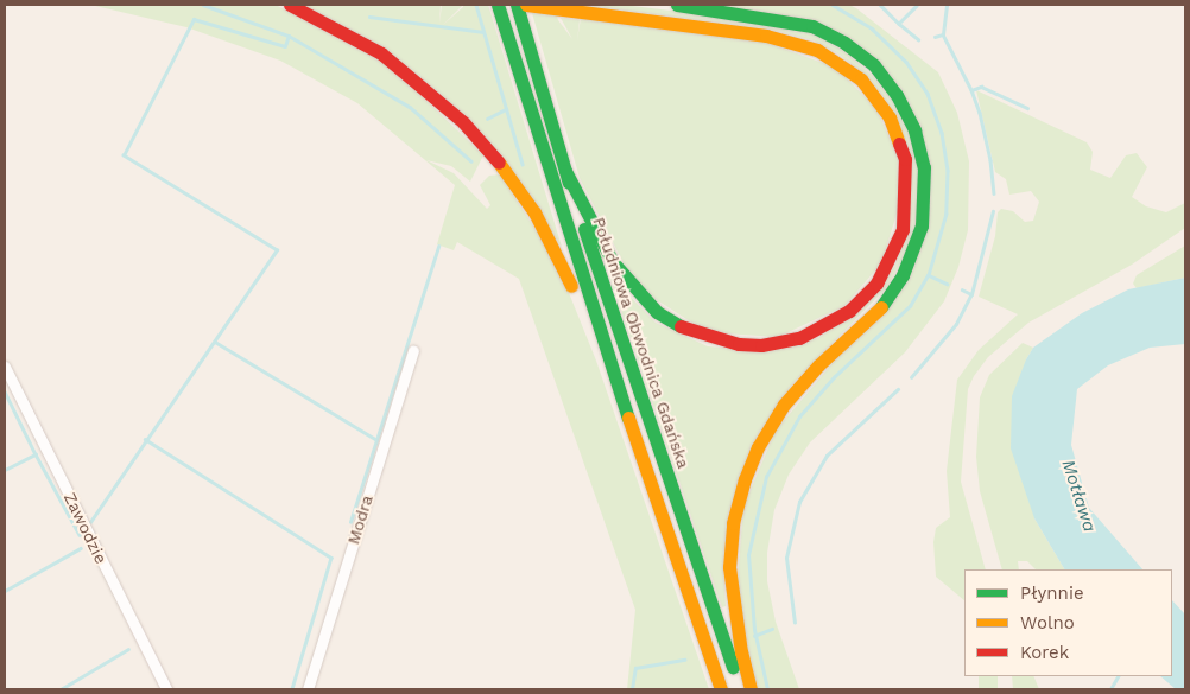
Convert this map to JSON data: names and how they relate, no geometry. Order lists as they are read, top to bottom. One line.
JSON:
{"streets":{"highway":["Południowa Obwodnica Gdańska"],"street":["Modra","Zawodzie"]},"water":["Motława"],"legend":["Płynnie","Wolno","Korek"]}
